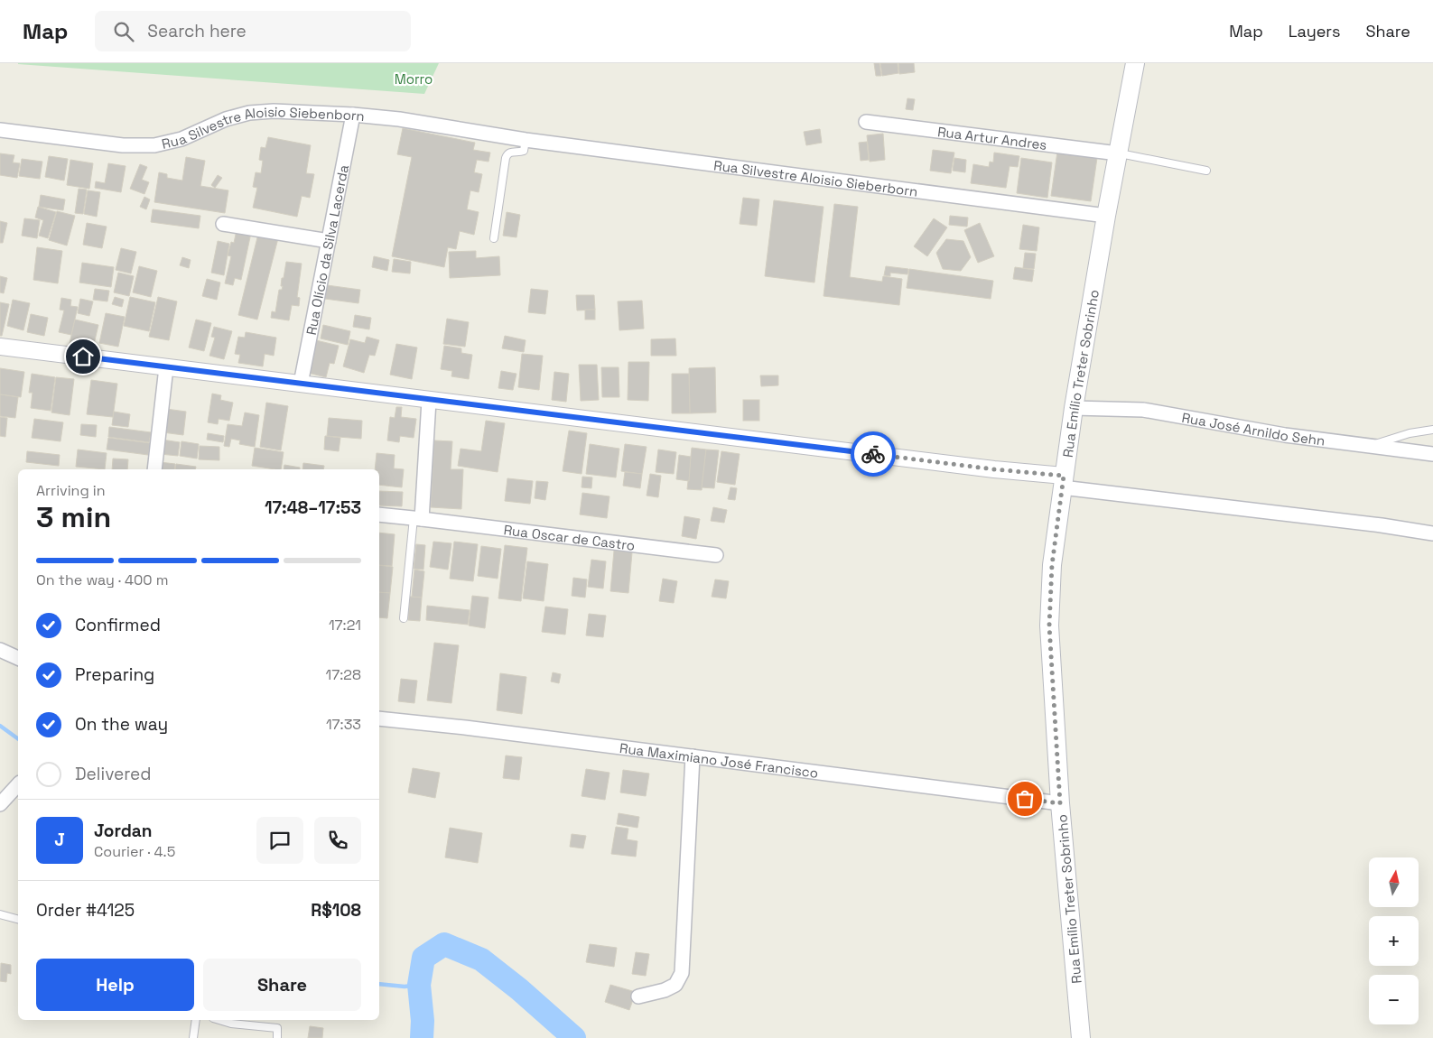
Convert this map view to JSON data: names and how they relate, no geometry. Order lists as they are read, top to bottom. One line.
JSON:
{"streets":{"main road":["Rua Emílio Treter Sobrinho"],"street":["Rua Silvestre Aloisio Siebenborn","Rua Artur Andres","Rua Silvestre Aloisio Sieberborn","Rua Olício da Silva Lacerda","Rua José Arnildo Sehn","Rua Oscar de Castro","Rua Maximiano José Francisco"]},"crossings":[["Rua Silvestre Aloisio Siebenborn","Rua Silvestre Aloisio Sieberborn"],["Rua Silvestre Aloisio Siebenborn","Rua Olício da Silva Lacerda"],["Rua Artur Andres","Rua Emílio Treter Sobrinho"],["Rua Silvestre Aloisio Sieberborn","Rua Emílio Treter Sobrinho"],["Rua Emílio Treter Sobrinho","Rua José Arnildo Sehn"],["Rua Emílio Treter Sobrinho","Rua Maximiano José Francisco"]],"parks":["Morro"],"north":"top","page":{"header":"Map","search":"Search here","nav":["Map","Layers","Share"],"heading":["3 min","Arriving in","17:48–17:53"],"panel":["Jordan","Courier · 4.5","Order #4125","R$108"],"bar":"On the way · 400 m","list":[["Confirmed","17:21"],["Preparing","17:28"],["On the way","17:33"],"Delivered"],"round":"J","map_buttons":["+","−"],"buttons":["Help","Share"]}}
